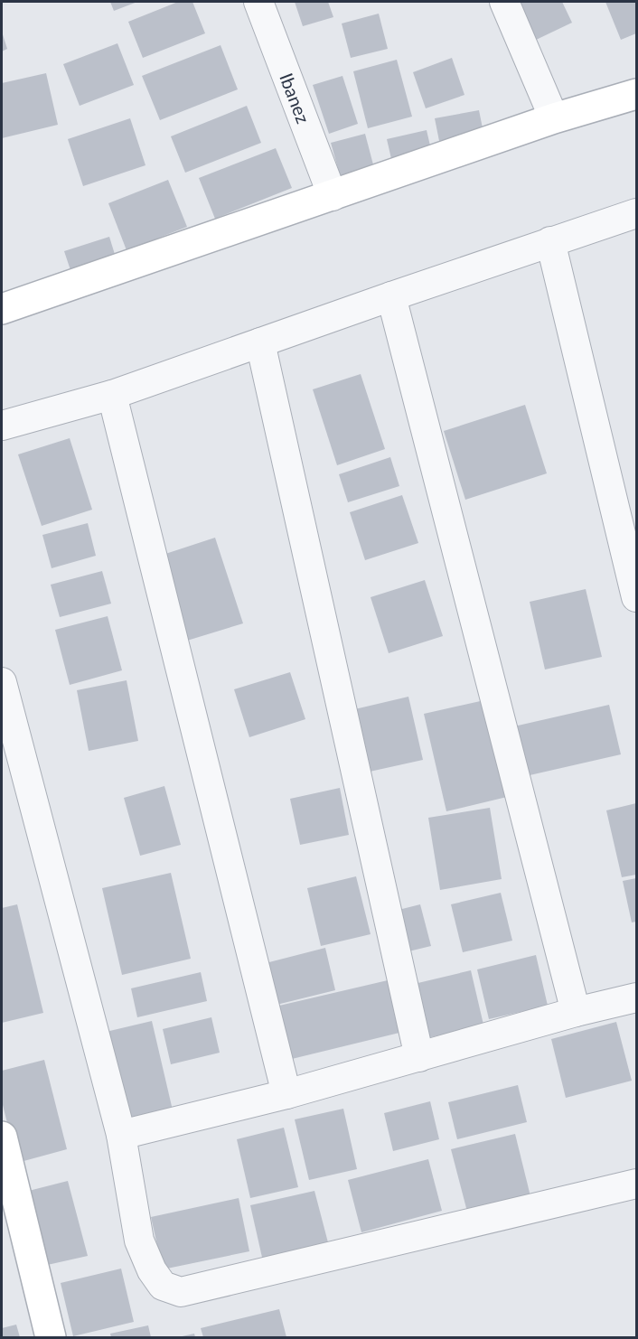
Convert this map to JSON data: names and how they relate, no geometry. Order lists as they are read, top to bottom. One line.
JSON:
{"streets":{"street":["Ibanez"]}}
